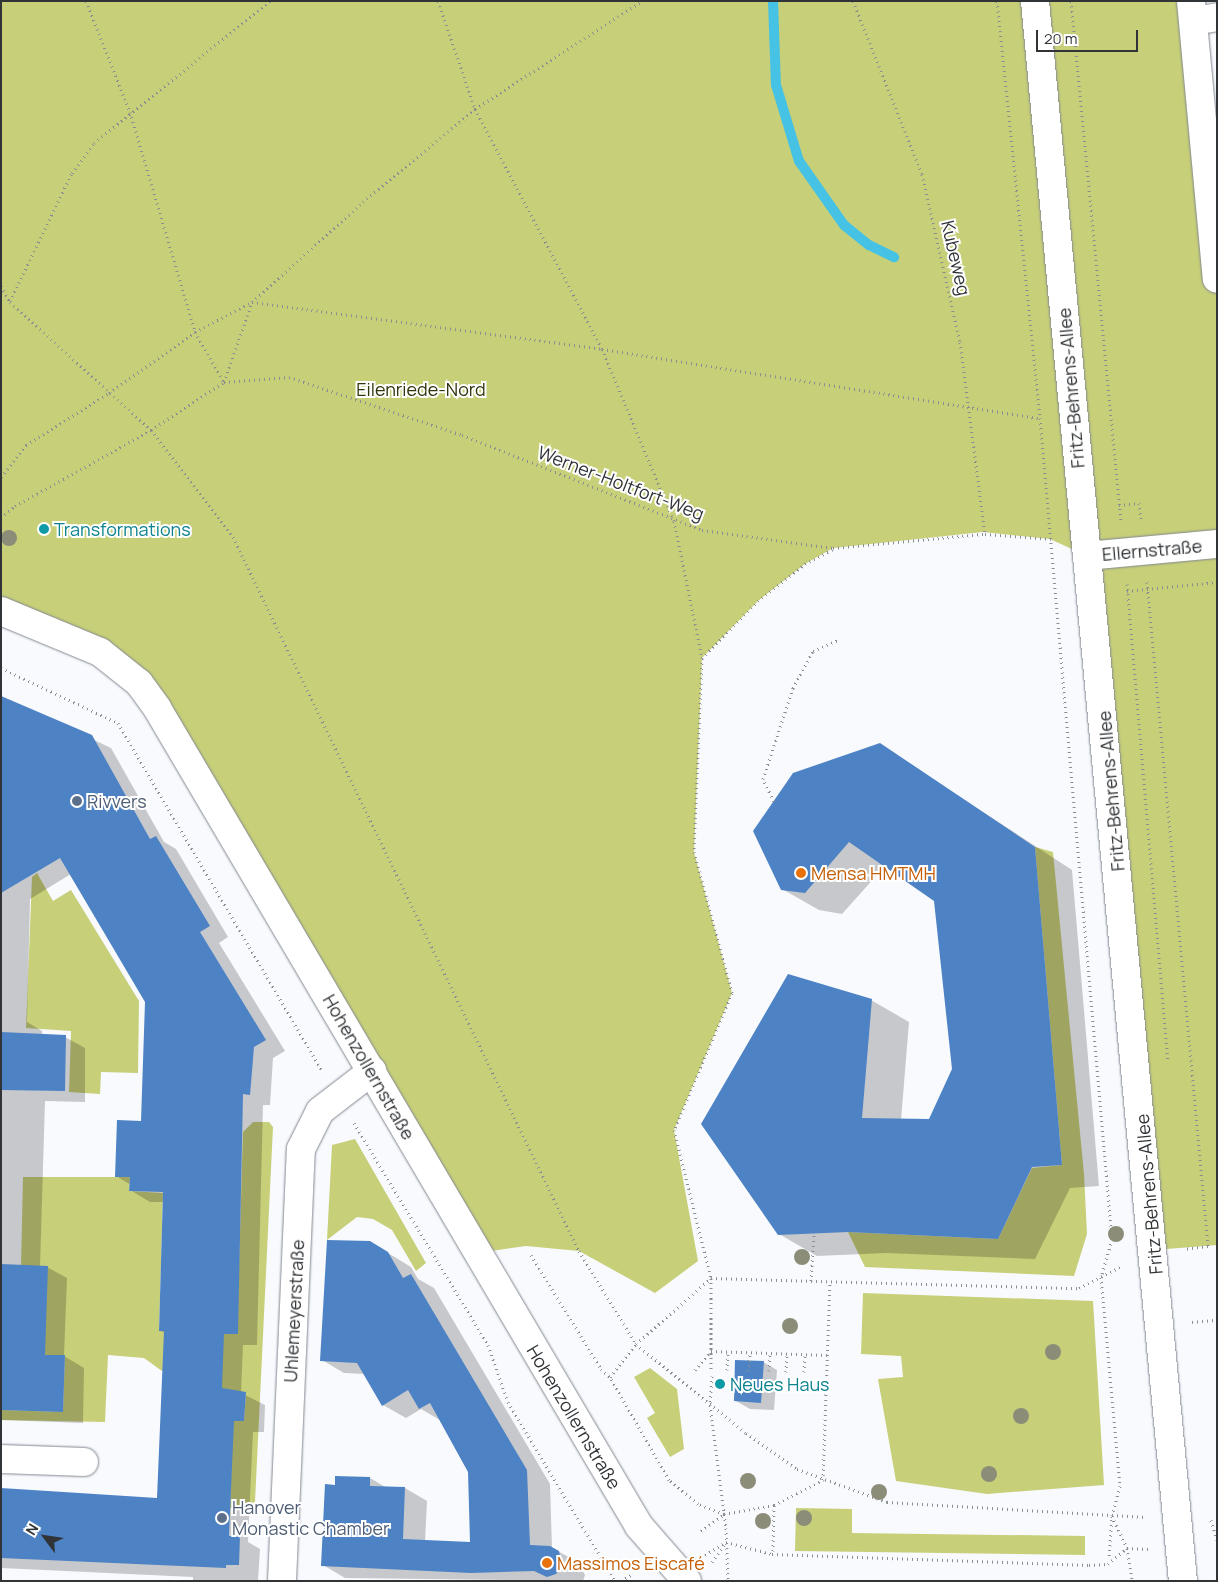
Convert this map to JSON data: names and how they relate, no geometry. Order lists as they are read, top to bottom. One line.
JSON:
{"streets":{"street":["Fritz-Behrens-Allee","Ellernstraße","Hohenzollernstraße","Uhlemeyerstraße"],"path":["Kubeweg","Werner-Holtfort-Weg"]},"crossings":[["Kubeweg","Werner-Holtfort-Weg"],["Fritz-Behrens-Allee","Ellernstraße"],["Hohenzollernstraße","Uhlemeyerstraße"]],"parks":["Eilenriede-Nord"],"places":["Transformations","Rivvers","Mensa HMTMH","Neues Haus","Hanover Monastic Chamber","Massimos Eiscafé"],"scale_bar":"20 m","north":"top left"}
